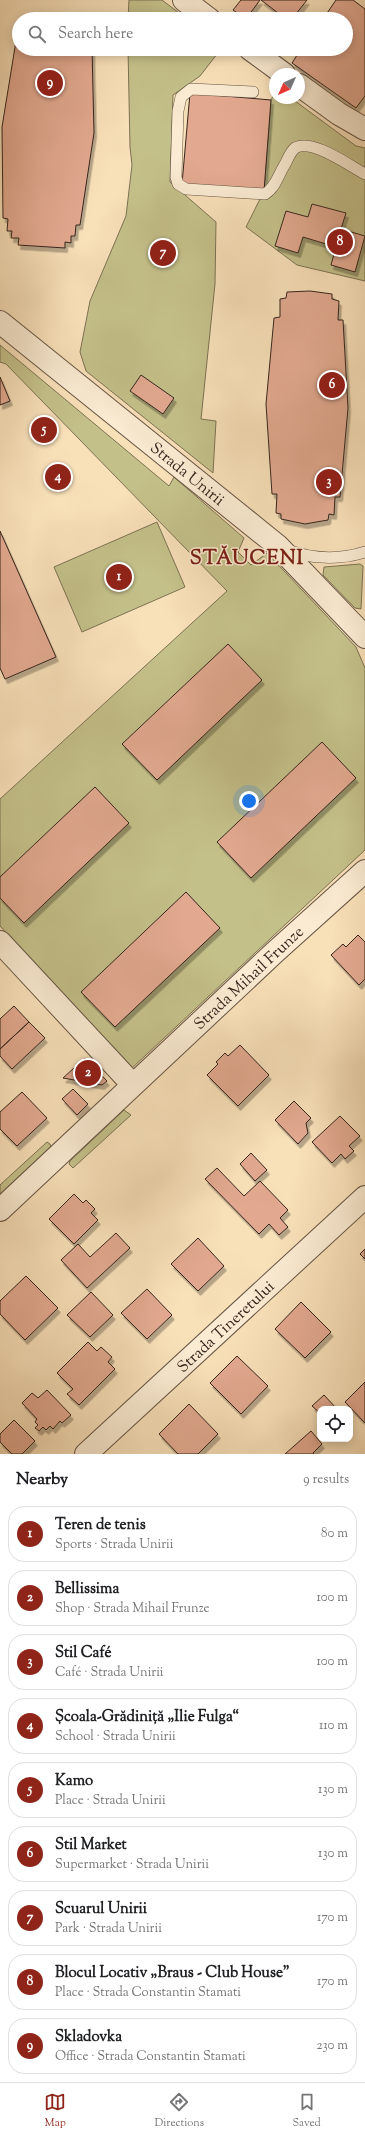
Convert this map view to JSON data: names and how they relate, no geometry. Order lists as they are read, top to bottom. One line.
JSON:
{"streets":{"street":["Strada Unirii","Strada Mihail Frunze","Strada Tineretului"]},"districts":["STĂUCENI"],"north":"bottom left","page":{"search":"Search here","pins":["9","8","7","6","5","4","3","1","2"],"heading":["Nearby","9 results"],"list":[{"mark":"1","name":"Teren de tenis","note":"Sports · Strada Unirii","value":"80 m"},{"mark":"2","name":"Bellissima","note":"Shop · Strada Mihail Frunze","value":"100 m"},{"mark":"3","name":"Stil Café","note":"Café · Strada Unirii","value":"100 m"},{"mark":"4","name":"Școala-Grădiniță „Ilie Fulga“","note":"School · Strada Unirii","value":"110 m"},{"mark":"5","name":"Kamo","note":"Place · Strada Unirii","value":"130 m"},{"mark":"6","name":"Stil Market","note":"Supermarket · Strada Unirii","value":"130 m"},{"mark":"7","name":"Scuarul Unirii","note":"Park · Strada Unirii","value":"170 m"},{"mark":"8","name":"Blocul Locativ „Braus - Club House”","note":"Place · Strada Constantin Stamati","value":"170 m"},{"mark":"9","name":"Skladovka","note":"Office · Strada Constantin Stamati","value":"230 m"}],"nav":["Map","Directions","Saved"]}}
